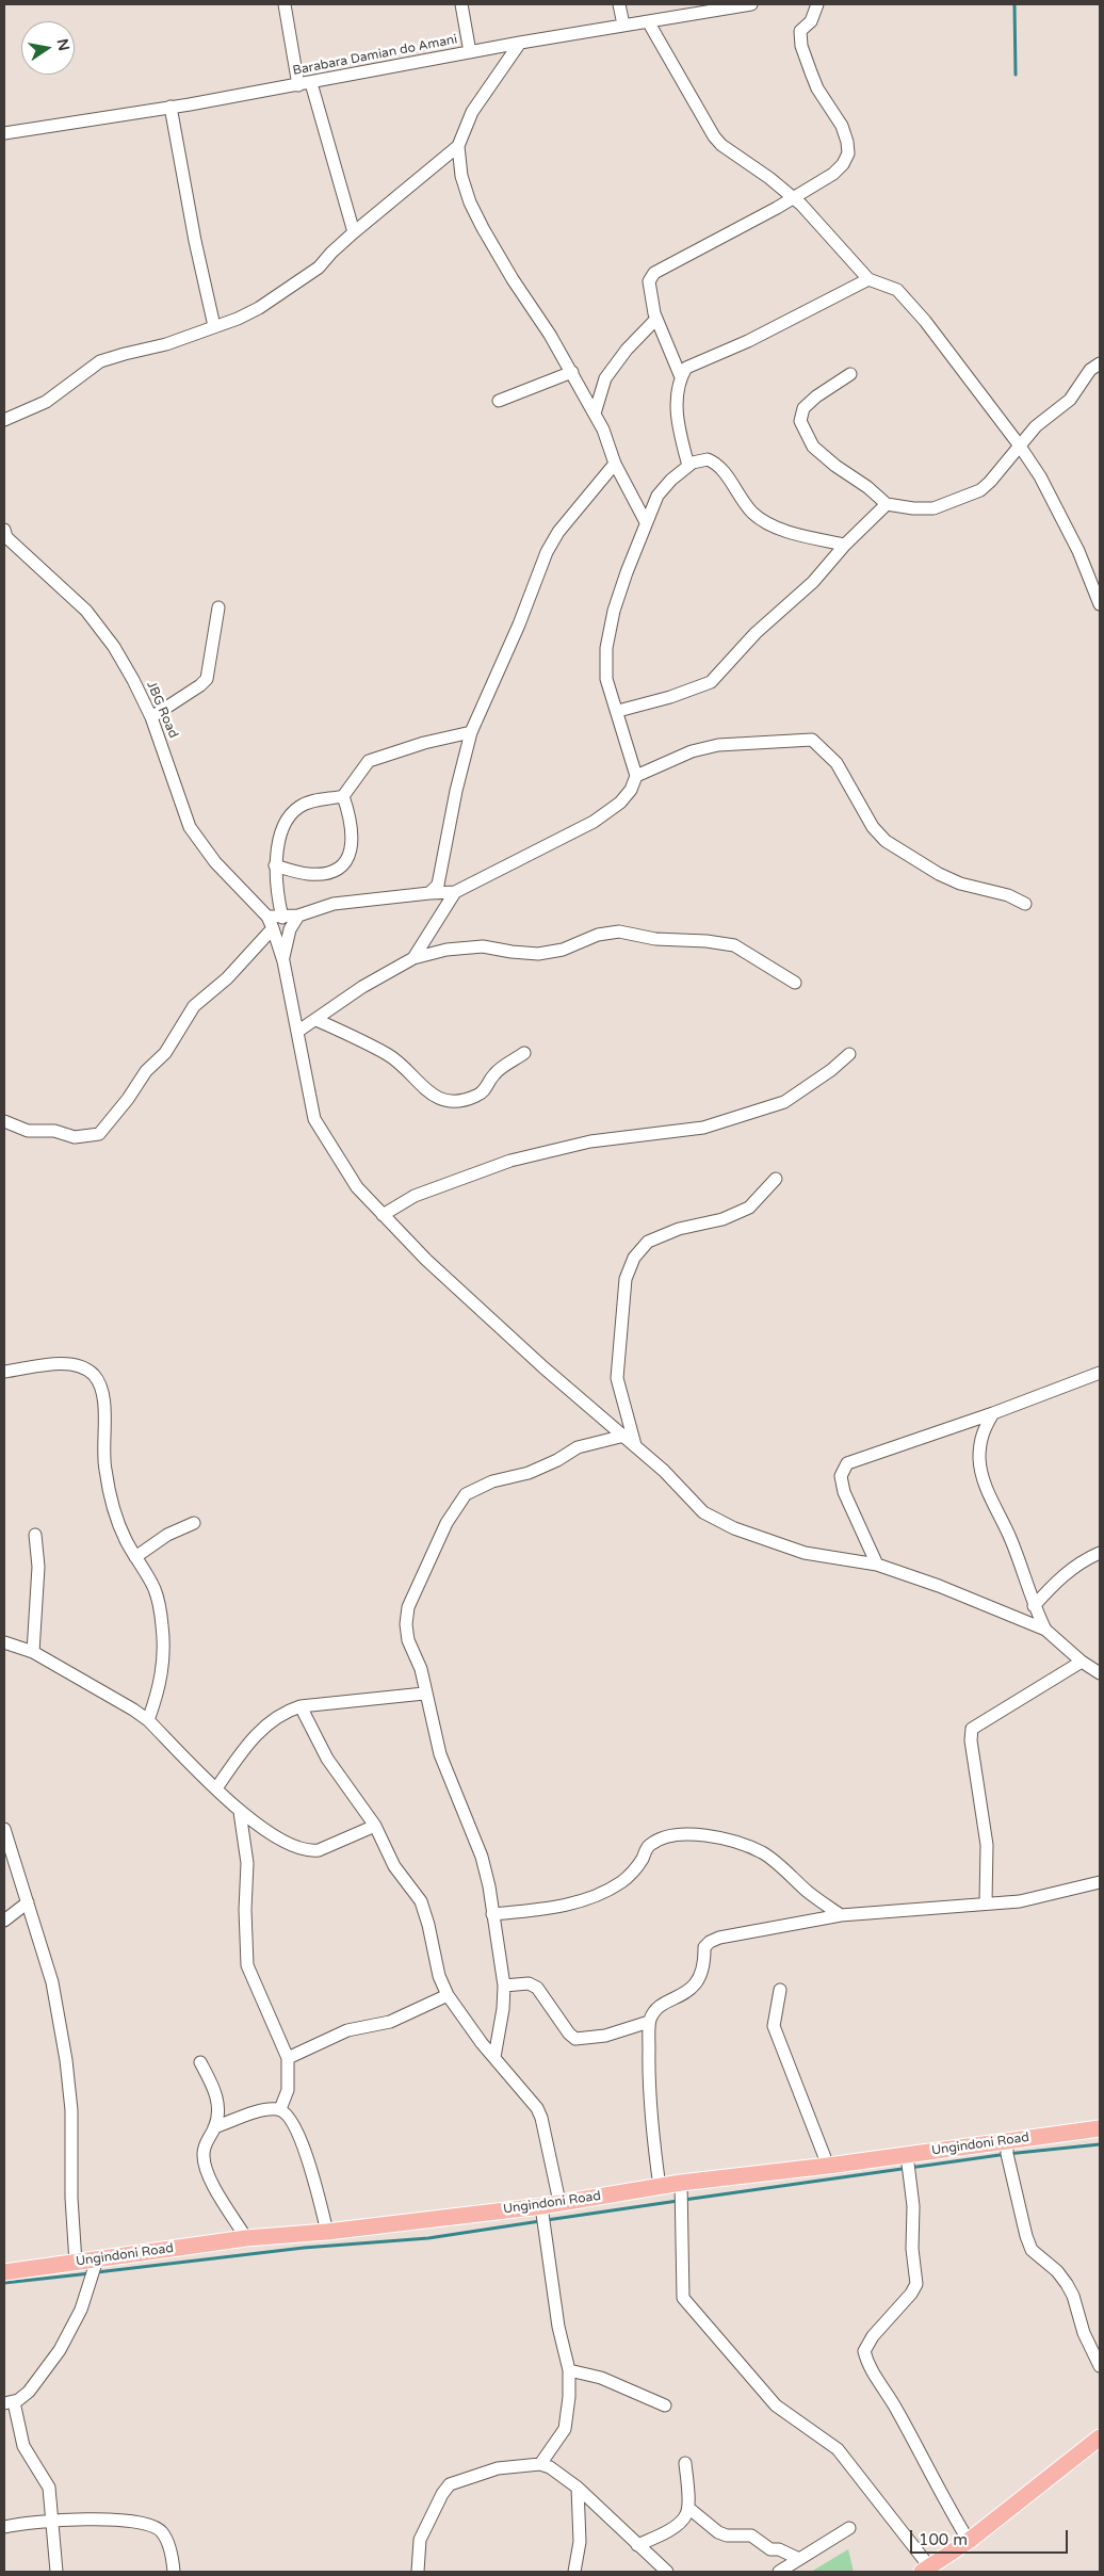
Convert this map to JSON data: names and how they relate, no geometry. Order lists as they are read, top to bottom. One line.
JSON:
{"streets":{"main road":["Ungindoni Road"],"street":["Barabara Damian do Amani","JBG Road"]},"scale_bar":"100 m","north":"right"}
